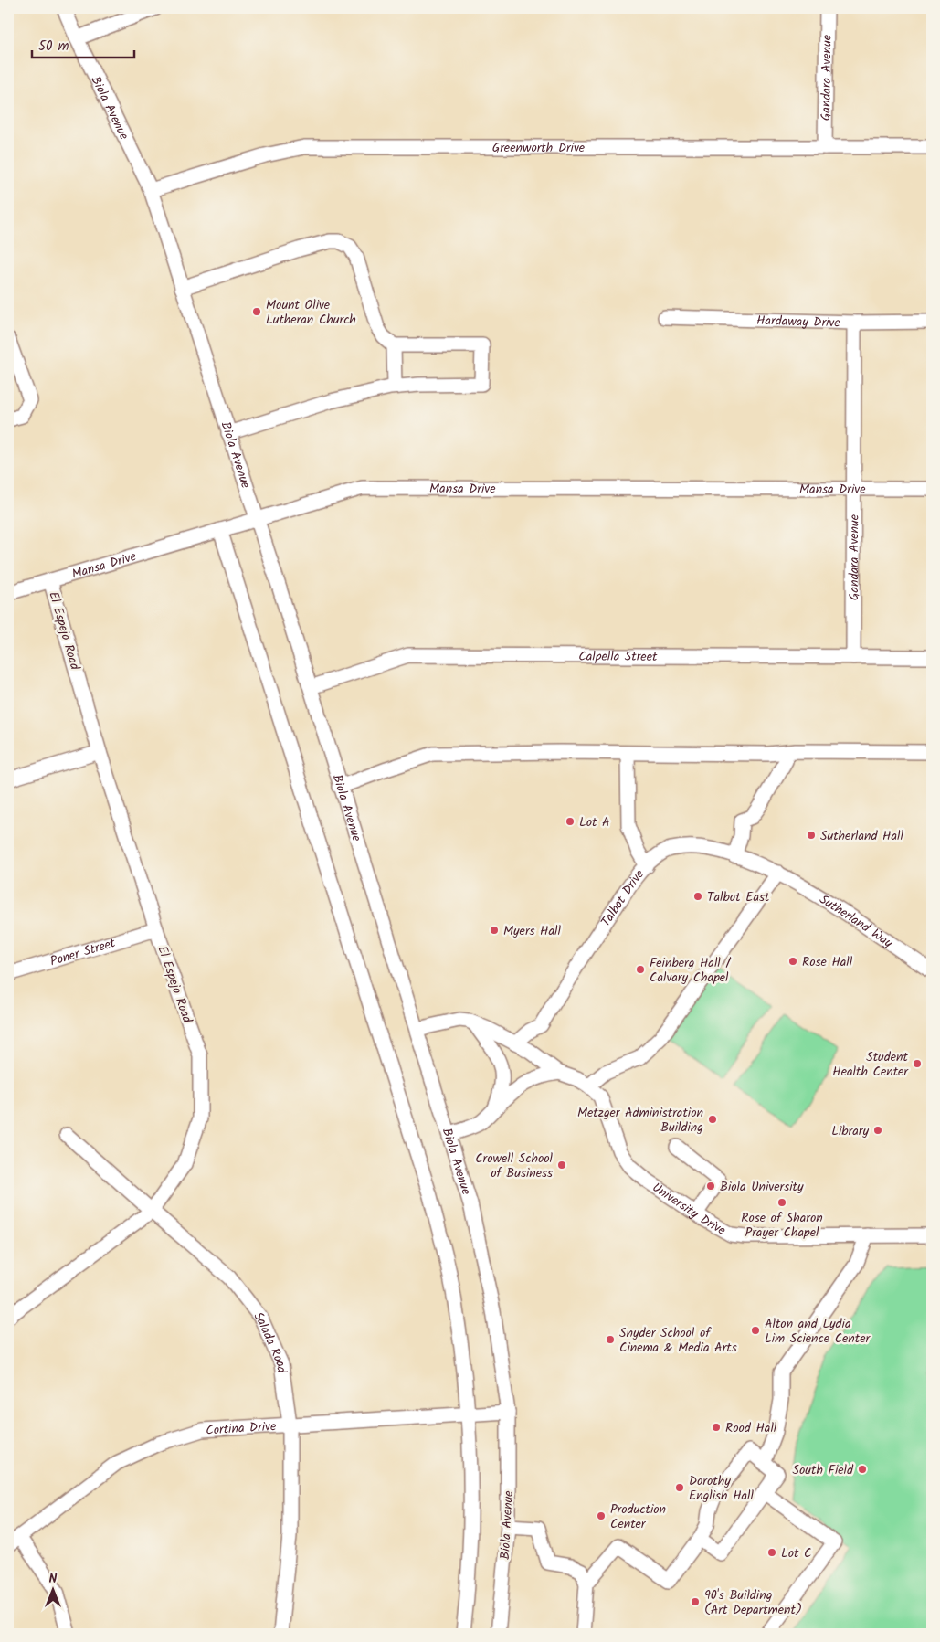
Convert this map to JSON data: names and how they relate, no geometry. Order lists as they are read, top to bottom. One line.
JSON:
{"streets":{"street":["Gandara Avenue","Biola Avenue","Greenworth Drive","Hardaway Drive","Mansa Drive","El Espejo Road","Calpella Street","Talbot Drive","Sutherland Way","Poner Street","University Drive","Salada Road","Cortina Drive"]},"crossings":[["Gandara Avenue","Greenworth Drive"],["Gandara Avenue","Hardaway Drive"],["Gandara Avenue","Mansa Drive"],["Gandara Avenue","Calpella Street"],["Biola Avenue","Greenworth Drive"],["Biola Avenue","Mansa Drive"],["Biola Avenue","Calpella Street"],["Biola Avenue","University Drive"],["Biola Avenue","Cortina Drive"],["Mansa Drive","El Espejo Road"],["El Espejo Road","Poner Street"],["El Espejo Road","Salada Road"],["Talbot Drive","Sutherland Way"],["Talbot Drive","University Drive"],["Salada Road","Cortina Drive"]],"places":["Mount Olive Lutheran Church","Lot A","Sutherland Hall","Talbot East","Myers Hall","Rose Hall","Feinberg Hall / Calvary Chapel","Student Health Center","Metzger Administration Building","Library","Crowell School of Business","Biola University","Rose of Sharon Prayer Chapel","Alton and Lydia Lim Science Center","Snyder School of Cinema & Media Arts","Rood Hall","South Field","Dorothy English Hall","Production Center","Lot C","90's Building (Art Department)"],"scale_bar":"50 m","north":"top"}
